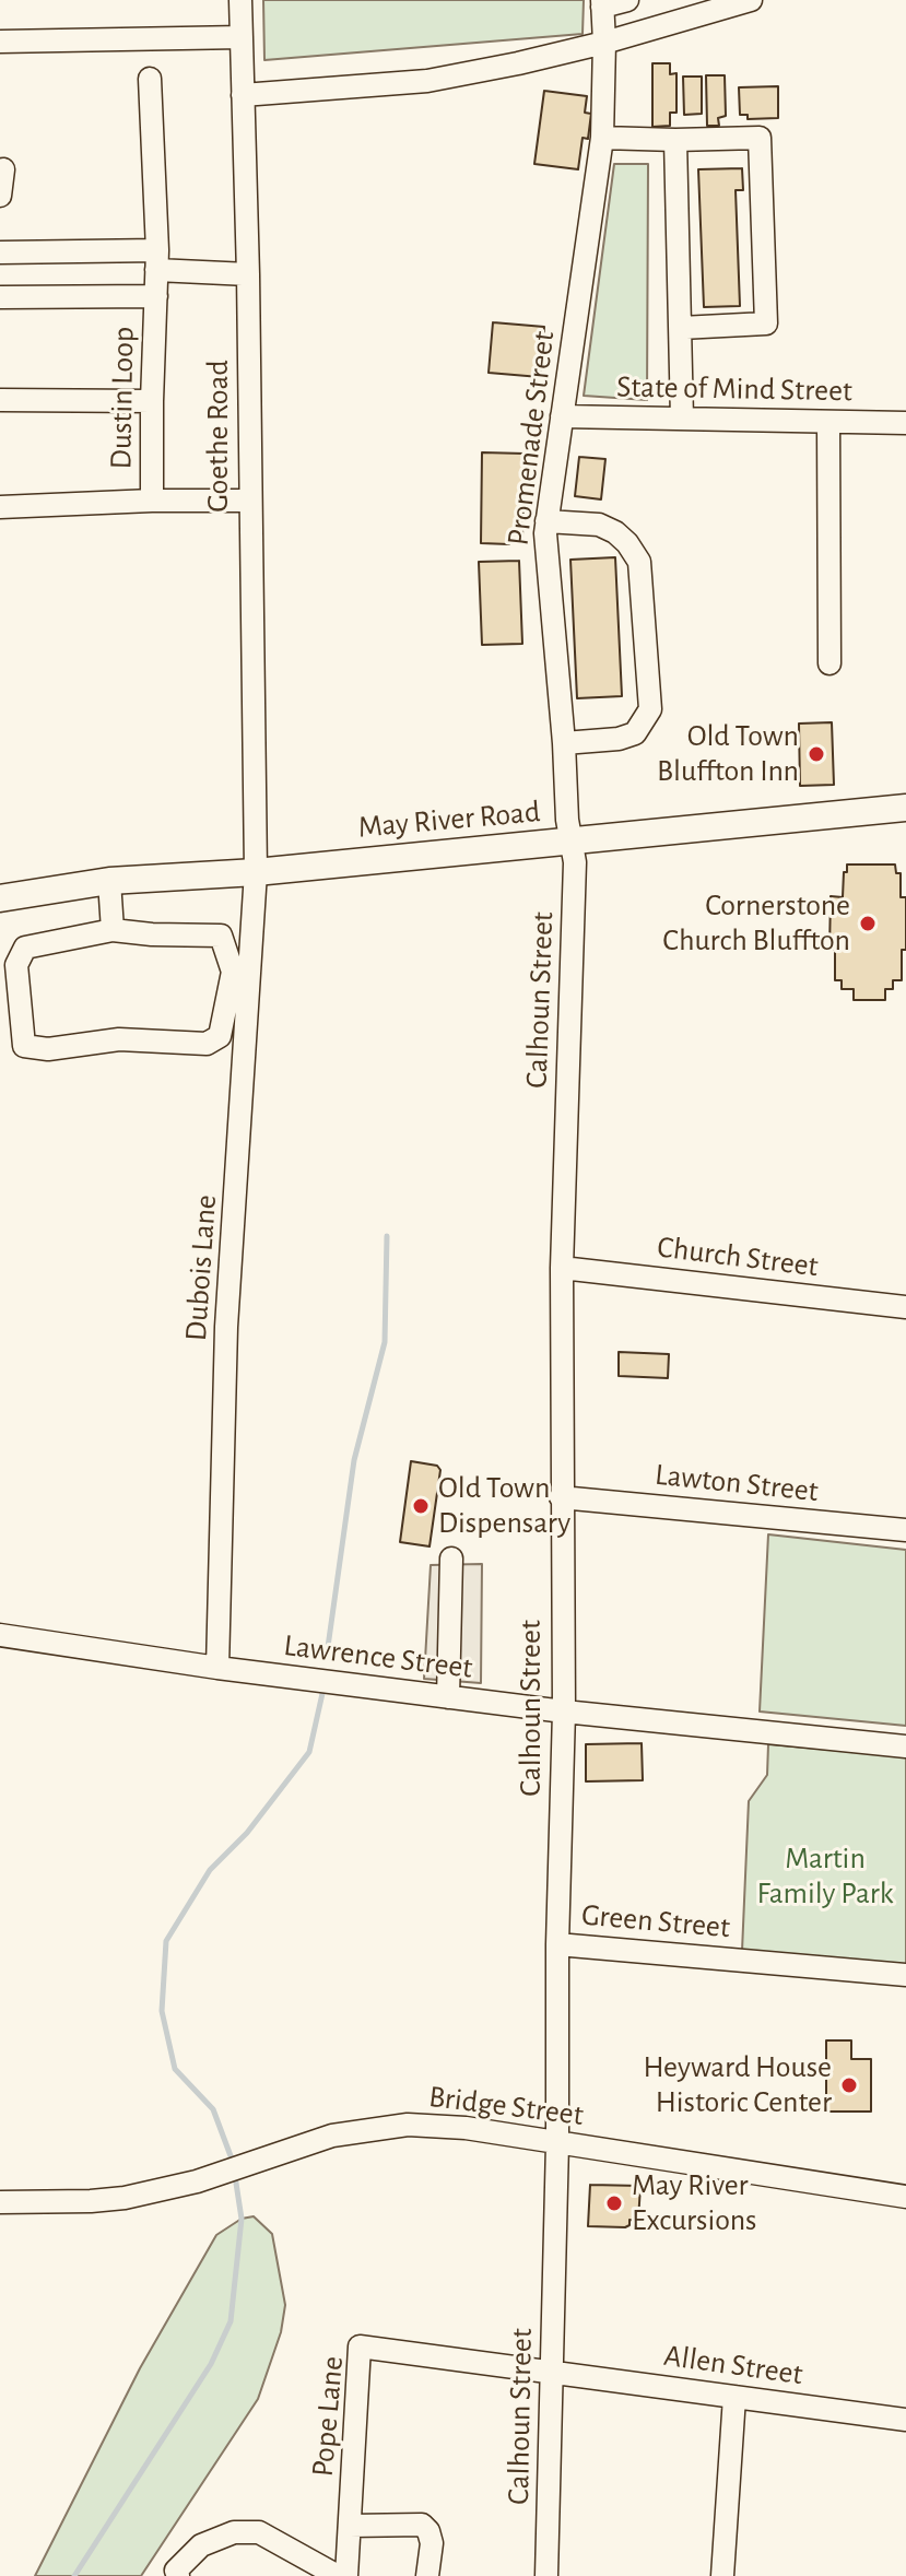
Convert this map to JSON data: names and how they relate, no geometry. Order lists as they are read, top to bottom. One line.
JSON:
{"streets":{"main road":["May River Road"],"street":["State of Mind Street","Dustin Loop","Goethe Road","Promenade Street","Calhoun Street","Church Street","Dubois Lane","Lawton Street","Lawrence Street","Green Street","Bridge Street","Allen Street","Pope Lane"]},"crossings":[["State of Mind Street","Promenade Street"],["Dustin Loop","Goethe Road"],["Goethe Road","May River Road"],["Goethe Road","Dubois Lane"],["Promenade Street","May River Road"],["Promenade Street","Calhoun Street"],["May River Road","Calhoun Street"],["May River Road","Dubois Lane"],["Calhoun Street","Church Street"],["Calhoun Street","Lawton Street"],["Calhoun Street","Lawrence Street"],["Calhoun Street","Green Street"],["Calhoun Street","Bridge Street"],["Calhoun Street","Allen Street"],["Calhoun Street","Pope Lane"],["Dubois Lane","Lawrence Street"],["Allen Street","Pope Lane"]],"parks":["Martin Family Park"],"places":["Old Town Bluffton Inn","Cornerstone Church Bluffton","Old Town Dispensary","Heyward House Historic Center","May River Excursions"]}
